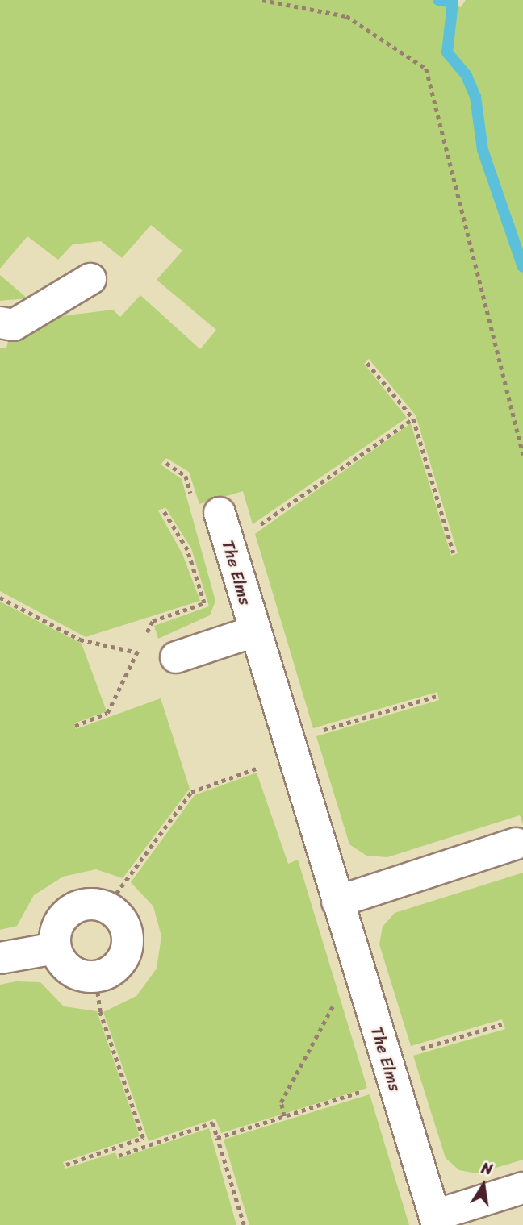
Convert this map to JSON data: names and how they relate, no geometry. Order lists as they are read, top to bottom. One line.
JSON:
{"streets":{"street":["The Elms"]},"north":"top"}
